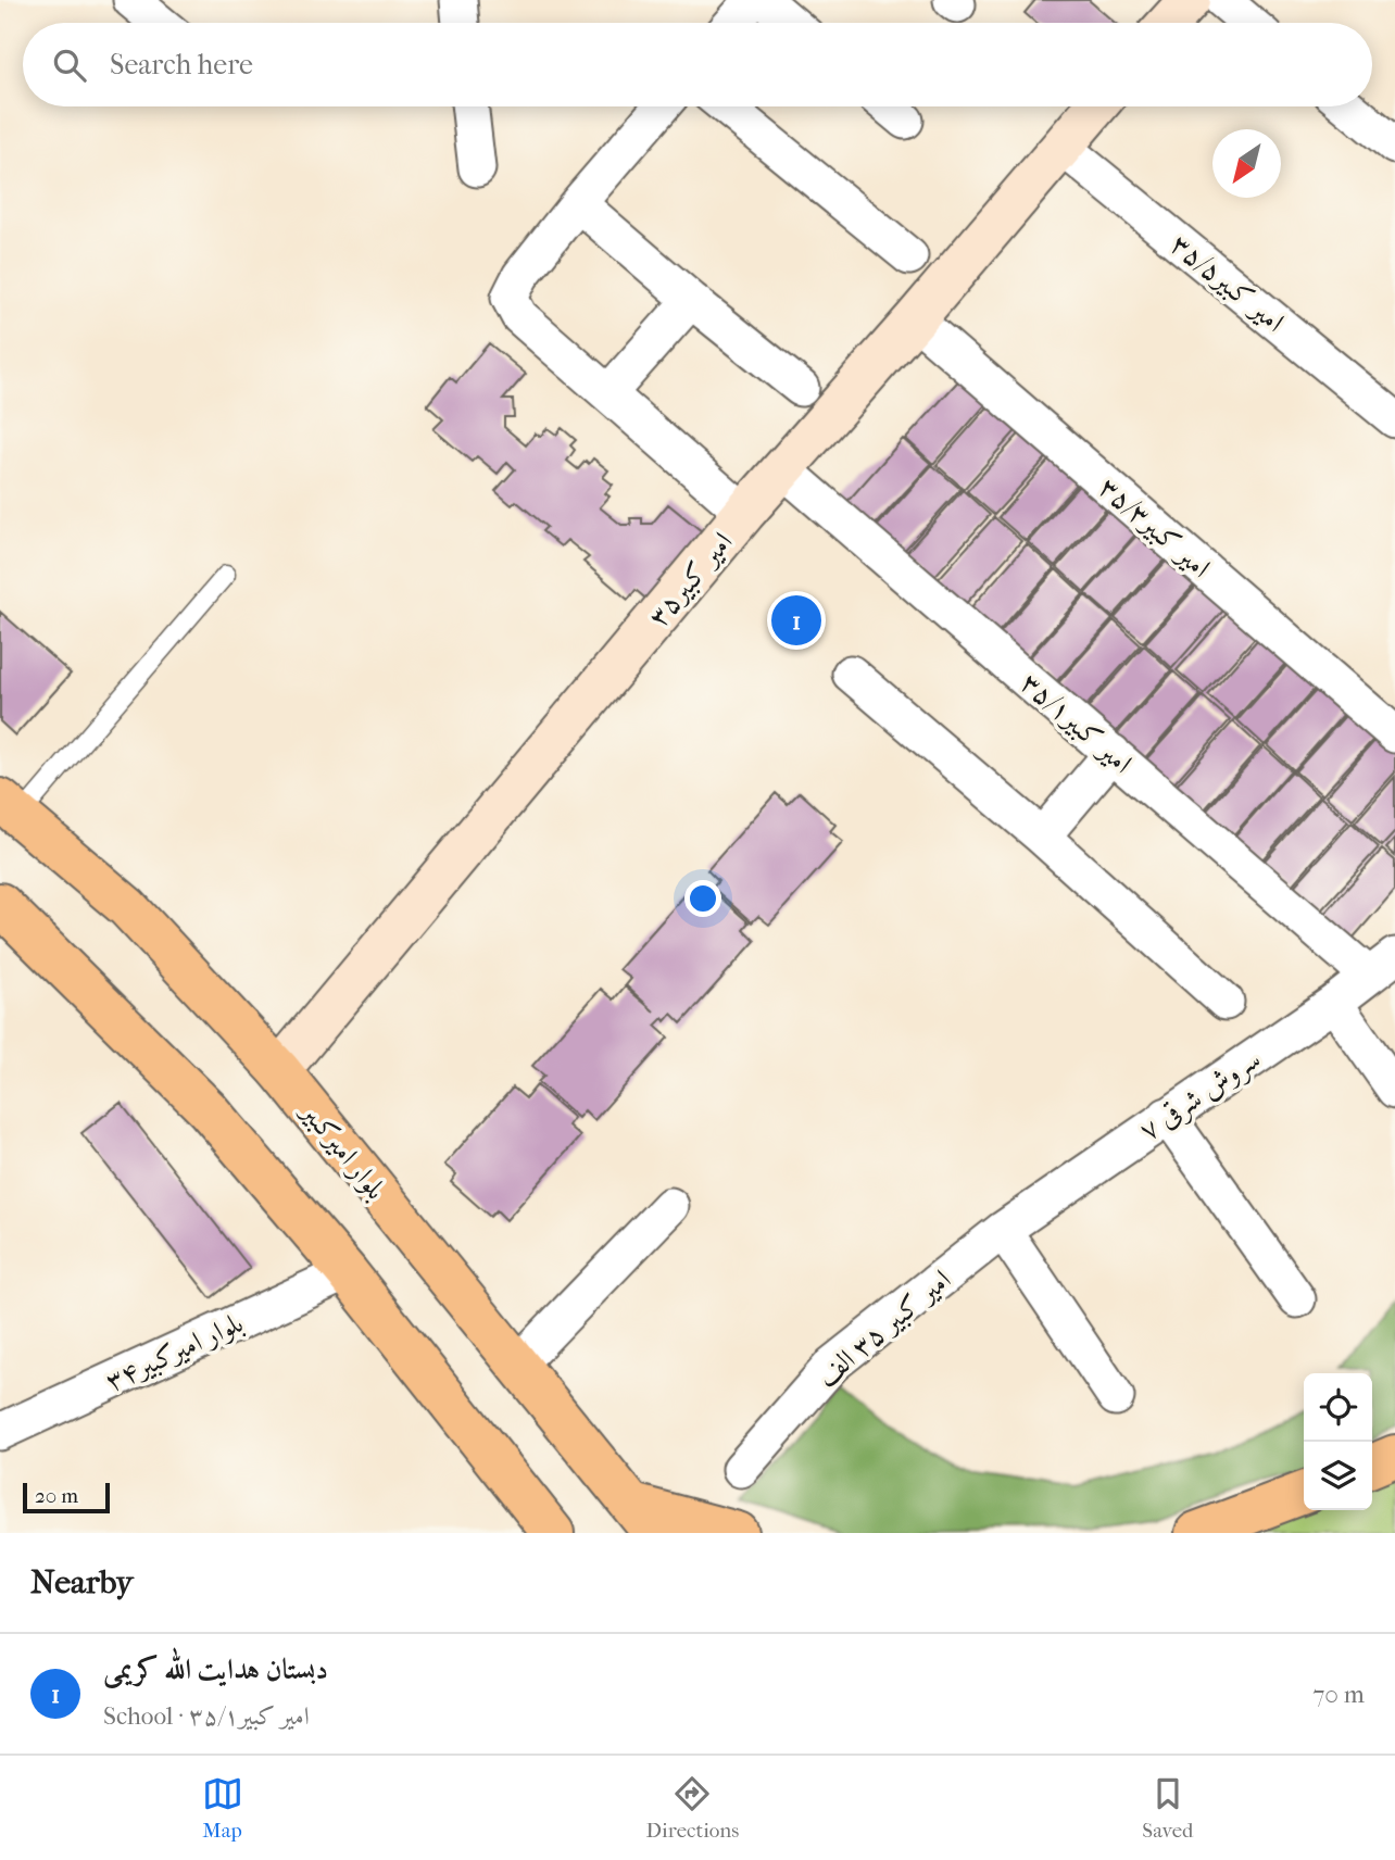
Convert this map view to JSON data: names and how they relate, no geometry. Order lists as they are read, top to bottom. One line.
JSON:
{"streets":{"main road":["بلوار امیرکبیر"],"street":["امیر کبیر۳۵/۵","امیر کبیر۳۵/۳","امیر کبیر۳۵","امیر کبیر۳۵/۱","سروش شرقی ۷","امیر کبیر ۳۵ الف","بلوار امیرکبیر۳۴"]},"crossings":[["امیر کبیر۳۵/۵","امیر کبیر۳۵"],["امیر کبیر۳۵/۳","امیر کبیر۳۵"],["امیر کبیر۳۵","امیر کبیر۳۵/۱"],["امیر کبیر۳۵","بلوار امیرکبیر"],["امیر کبیر۳۵/۱","سروش شرقی ۷"],["سروش شرقی ۷","امیر کبیر ۳۵ الف"]],"scale_bar":"20 m","north":"bottom left","page":{"search":"Search here","pins":"1","scale":"20 m","heading":"Nearby","list":[{"mark":"1","name":"دبستان هدایت الله کریمی","note":"School · امیر کبیر۳۵/۱","value":"70 m"}],"nav":["Map","Directions","Saved"]}}
